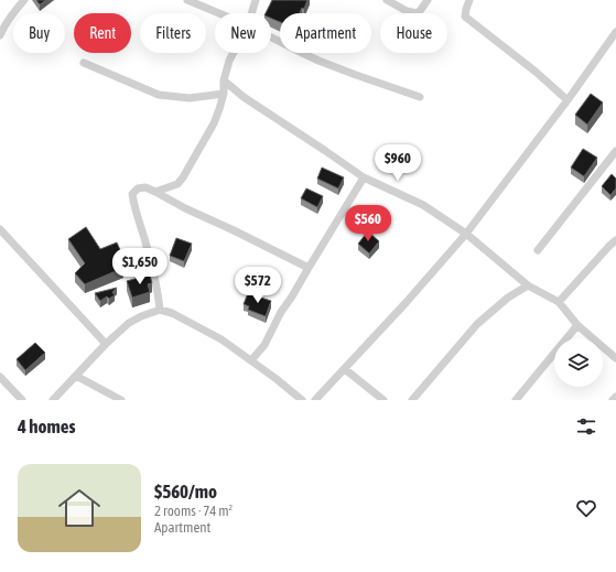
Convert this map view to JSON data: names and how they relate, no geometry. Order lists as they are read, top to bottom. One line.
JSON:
{"page":{"chip":["Buy","Rent","Filters","New","Apartment","House"],"price":["$960","$560","$1,650","$572"],"heading":"4 homes","list":[{"name":"$560/mo","note":"2 rooms · 74 m² · Apartment"}]}}
